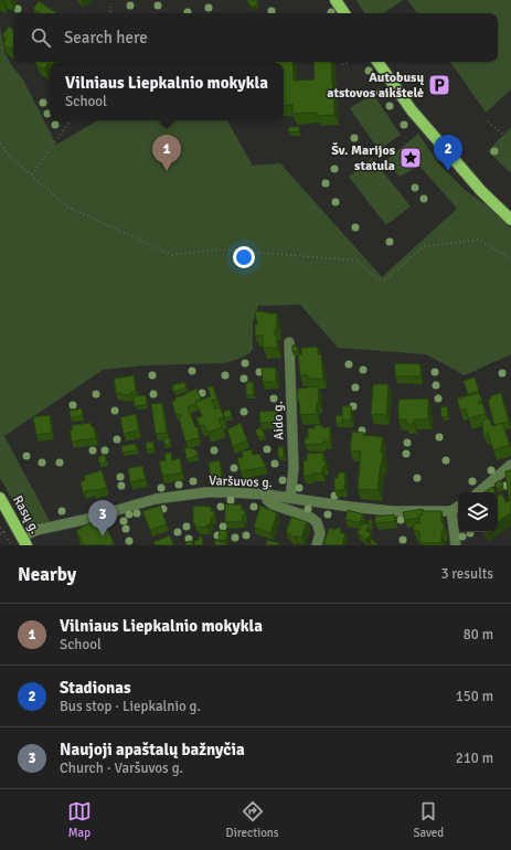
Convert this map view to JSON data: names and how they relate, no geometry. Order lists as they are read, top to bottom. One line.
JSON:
{"streets":{"main road":["Rasų g."],"street":["Aido g.","Varšuvos g."]},"crossings":[["Aido g.","Varšuvos g."],["Varšuvos g.","Rasų g."]],"places":{"parking":["Autobusų atstovos aikštelė"],"place":["Šv. Marijos statula"]},"page":{"search":"Search here","popup":["Vilniaus Liepkalnio mokykla","School"],"pins":["1","2","3"],"heading":["Nearby","3 results"],"list":[{"mark":"1","name":"Vilniaus Liepkalnio mokykla","note":"School","value":"80 m"},{"mark":"2","name":"Stadionas","note":"Bus stop · Liepkalnio g.","value":"150 m"},{"mark":"3","name":"Naujoji apaštalų bažnyčia","note":"Church · Varšuvos g.","value":"210 m"}],"nav":["Map","Directions","Saved"]}}
